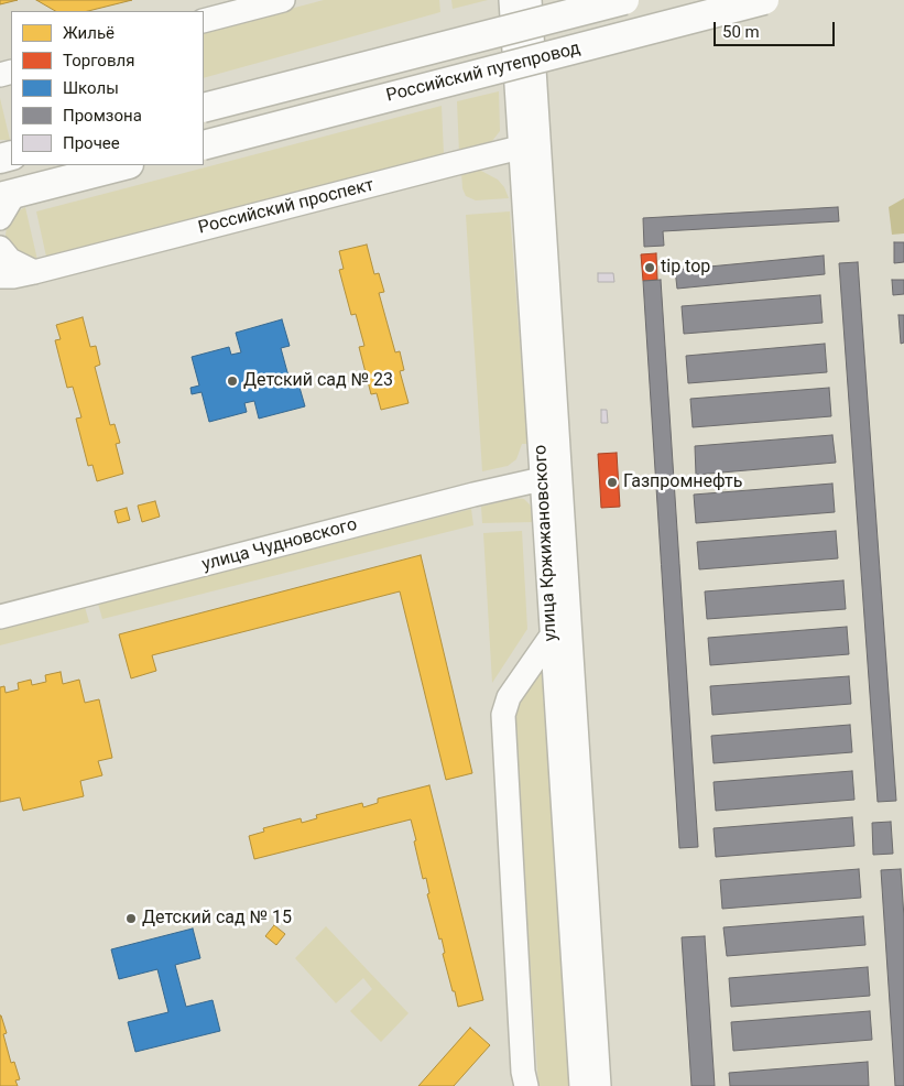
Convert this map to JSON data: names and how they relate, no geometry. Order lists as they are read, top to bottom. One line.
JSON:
{"streets":{"main road":["Российский путепровод"],"street":["Российский проспект","улица Кржижановского","улица Чудновского"]},"crossings":[["Российский проспект","улица Кржижановского"],["улица Кржижановского","улица Чудновского"]],"places":["tip top","Детский сад № 23","Газпромнефть","Детский сад № 15"],"legend":["Жильё","Торговля","Школы","Промзона","Прочее"],"scale_bar":"50 m"}
